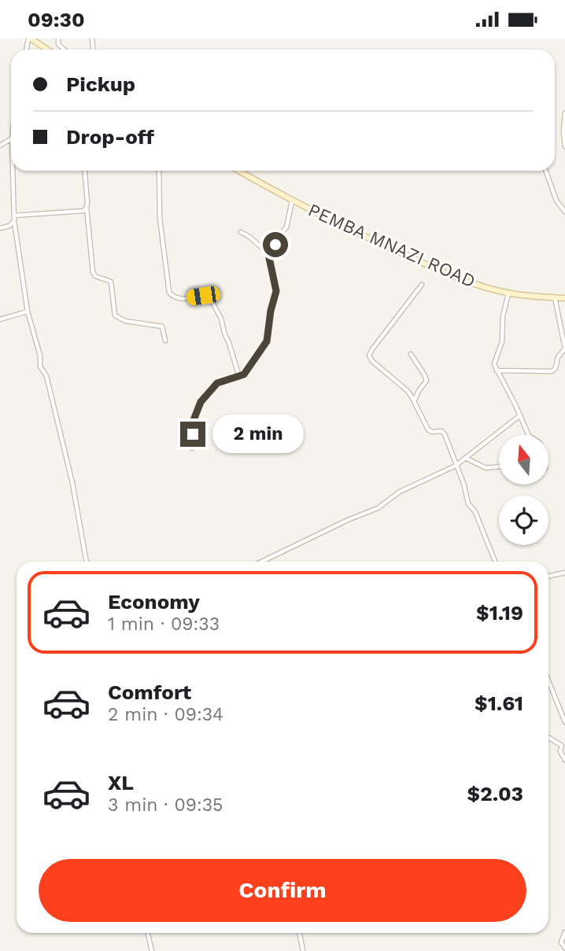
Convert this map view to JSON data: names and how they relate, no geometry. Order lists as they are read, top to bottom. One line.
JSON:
{"streets":{"main road":["PEMBA MNAZI ROAD"]},"north":"top","page":{"status":"09:30","banner":["Pickup","Drop-off"],"bubble":"2 min","list":[{"name":"Economy","note":"1 min · 09:33","value":"$1.19"},{"name":"Comfort","note":"2 min · 09:34","value":"$1.61"},{"name":"XL","note":"3 min · 09:35","value":"$2.03"}],"buttons":"Confirm"}}
